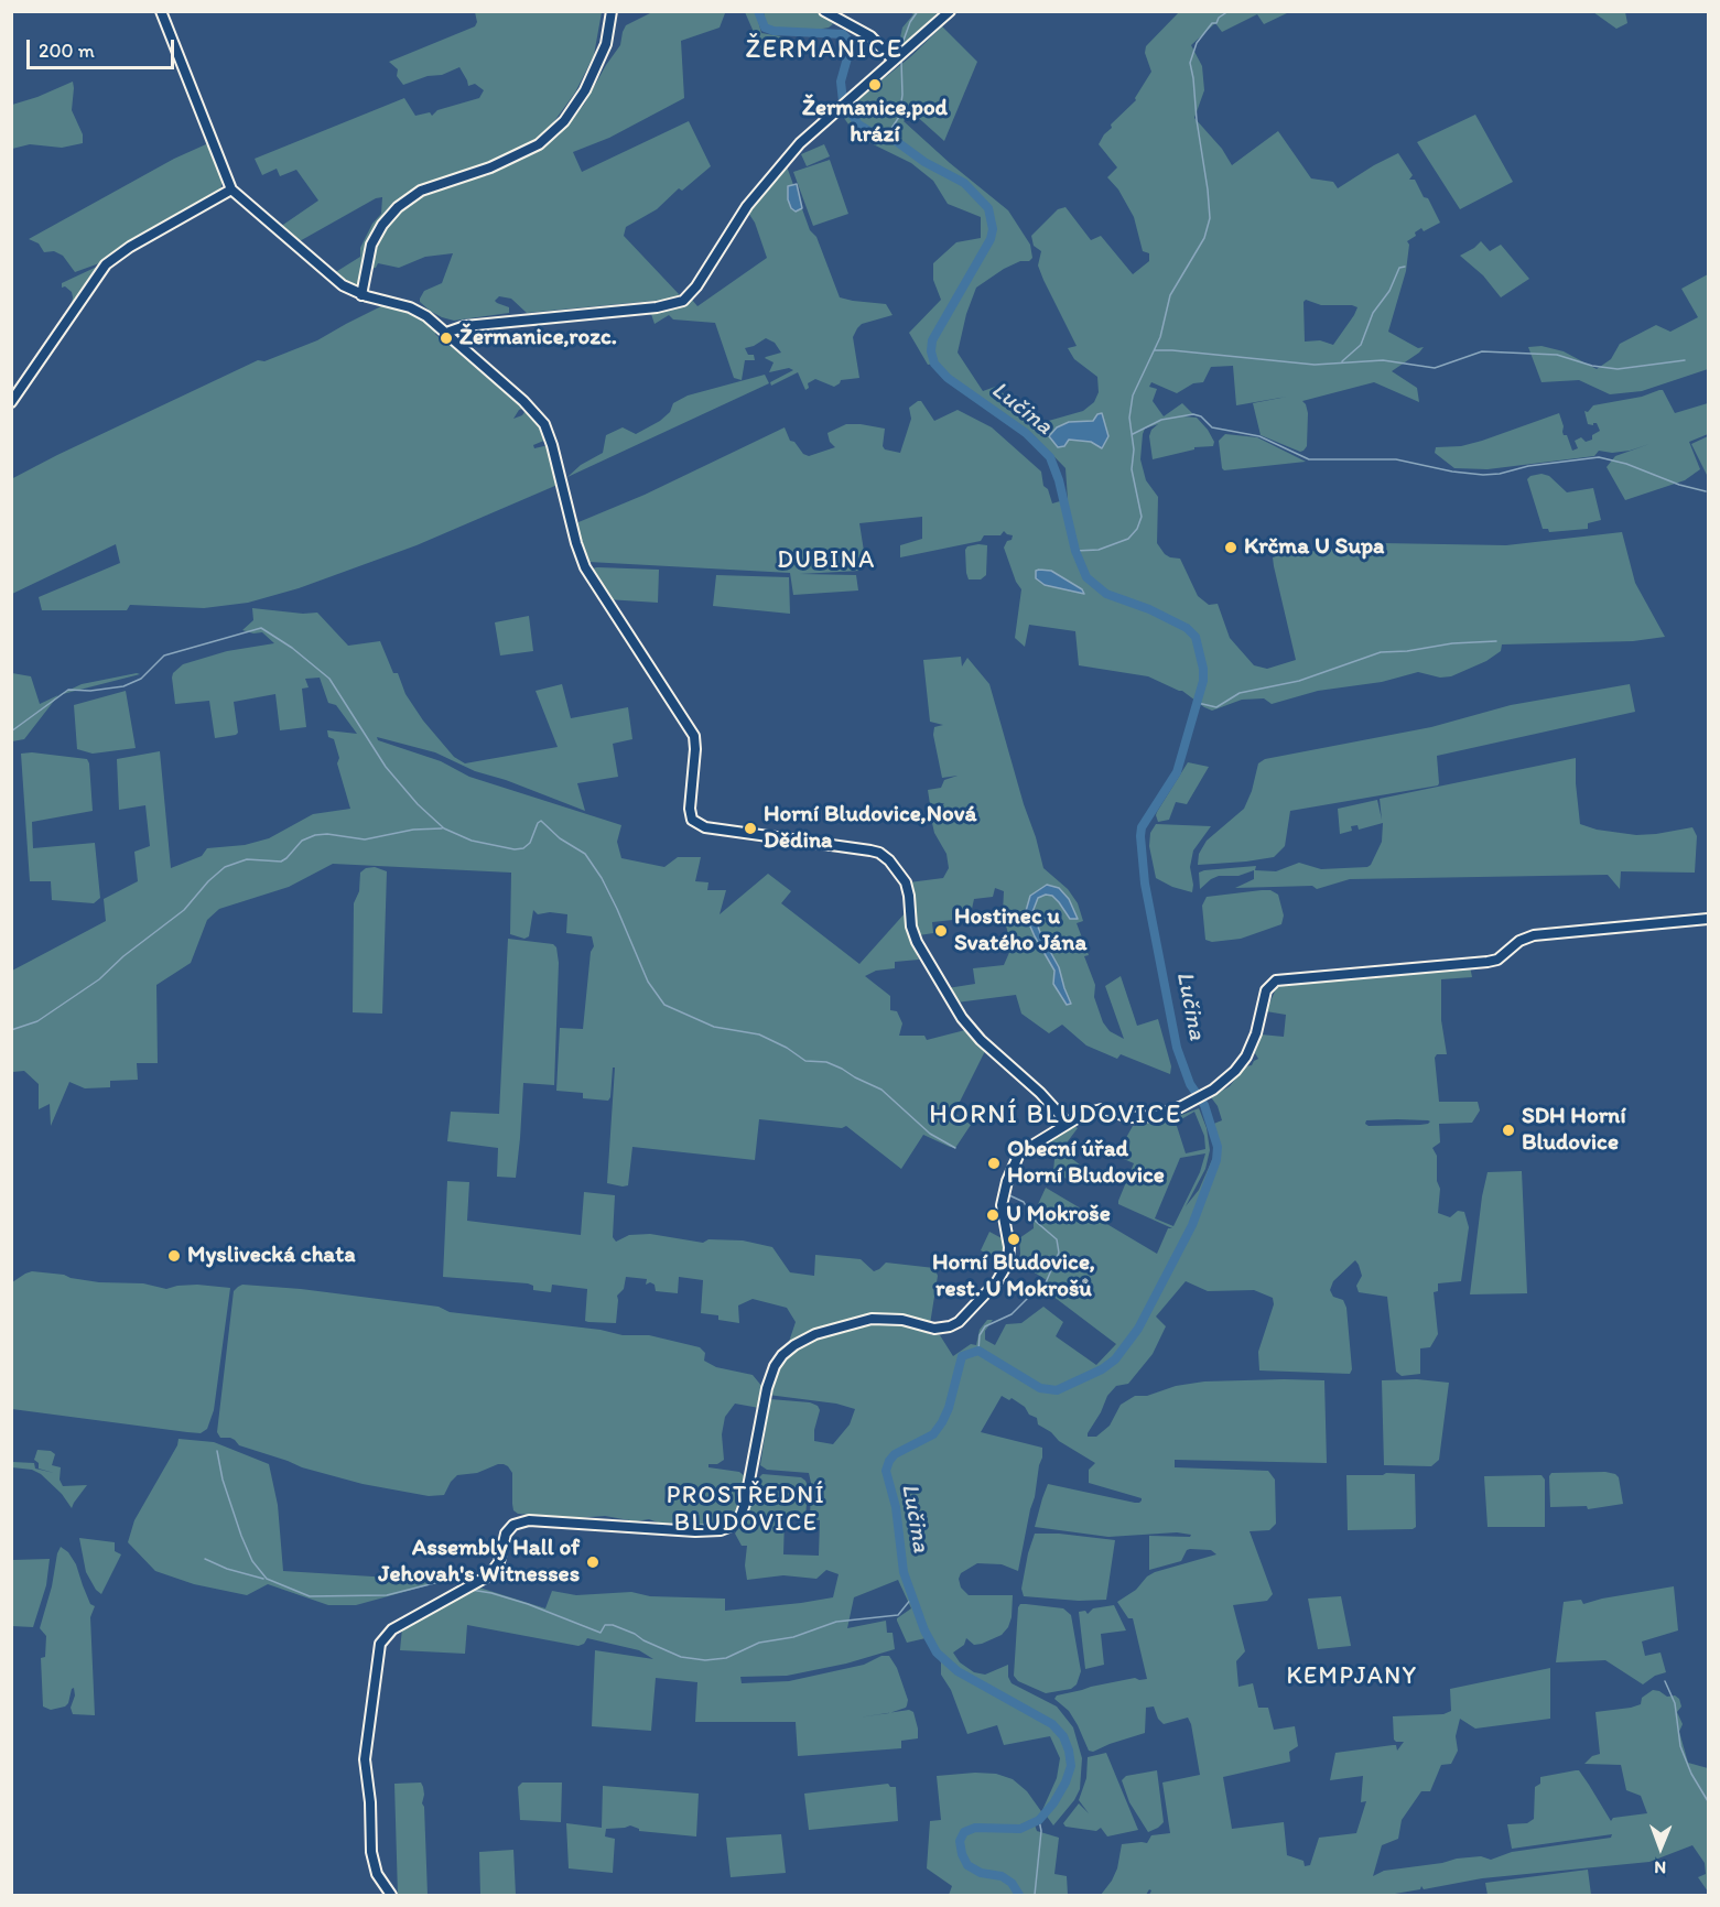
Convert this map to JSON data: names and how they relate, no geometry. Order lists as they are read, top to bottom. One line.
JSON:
{"districts":["ŽERMANICE","DUBINA","HORNÍ BLUDOVICE","PROSTŘEDNÍ BLUDOVICE","KEMPJANY"],"water":["Lučina"],"places":["Žermanice,pod hrází","Žermanice,rozc.","Krčma U Supa","Horní Bludovice,Nová Dědina","Hostinec u Svatého Jána","SDH Horní Bludovice","Obecní úřad Horní Bludovice","U Mokroše","Horní Bludovice, rest. U Mokrošů","Myslivecká chata","Assembly Hall of Jehovah's Witnesses"],"scale_bar":"200 m","north":"bottom"}
